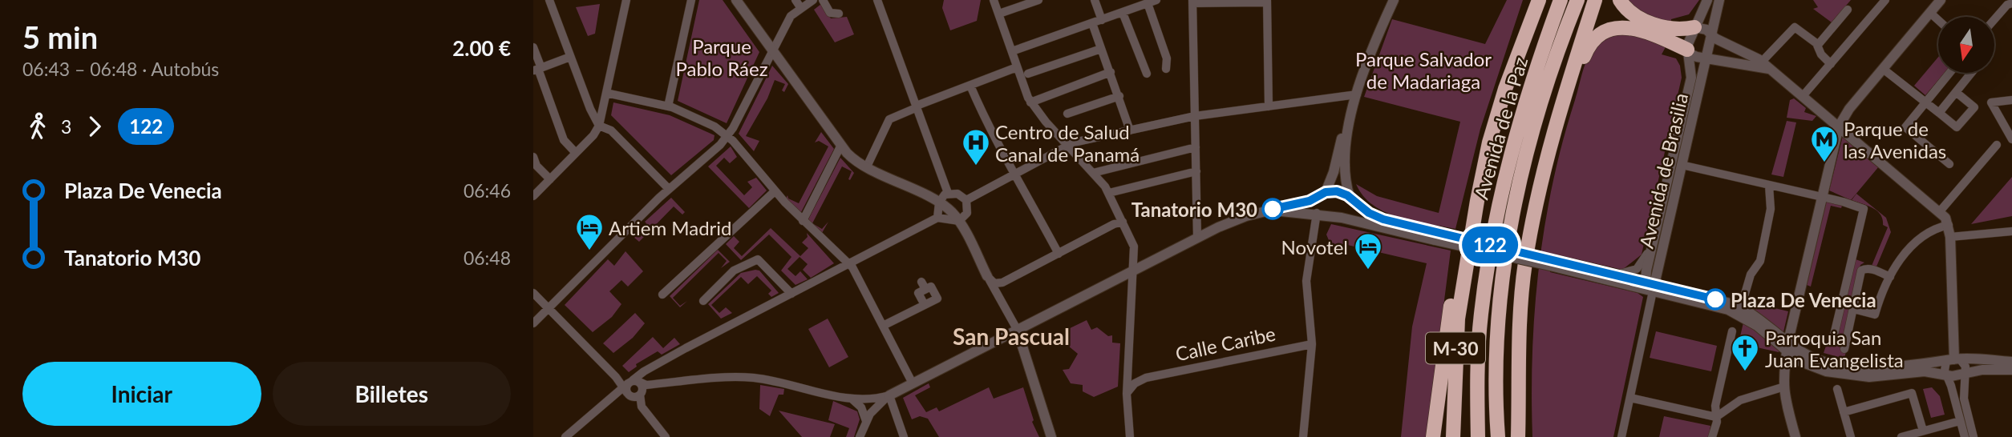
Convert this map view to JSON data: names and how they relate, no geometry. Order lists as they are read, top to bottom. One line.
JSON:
{"streets":{"highway":["Avenida de la Paz","M-30"],"street":["Avenida de Brasilia","Calle Caribe"]},"districts":["San Pascual"],"parks":["Parque Pablo Ráez","Parque Salvador de Madariaga"],"places":{"metro station":["Parque de las Avenidas"],"hospital":["Centro de Salud Canal de Panamá"],"other":["Tanatorio M30","Plaza De Venecia"],"hotel":["Artiem Madrid","Novotel"],"church":["Parroquia San Juan Evangelista"]},"lines":["bus line 122"],"north":"bottom","page":{"heading":["5 min","06:43 – 06:48 · Autobús","2.00 €"],"on_map":"122","legs":["3","122"],"list":[{"name":"Plaza De Venecia","value":"06:46"},{"name":"Tanatorio M30","value":"06:48"}],"buttons":["Iniciar","Billetes"]}}
